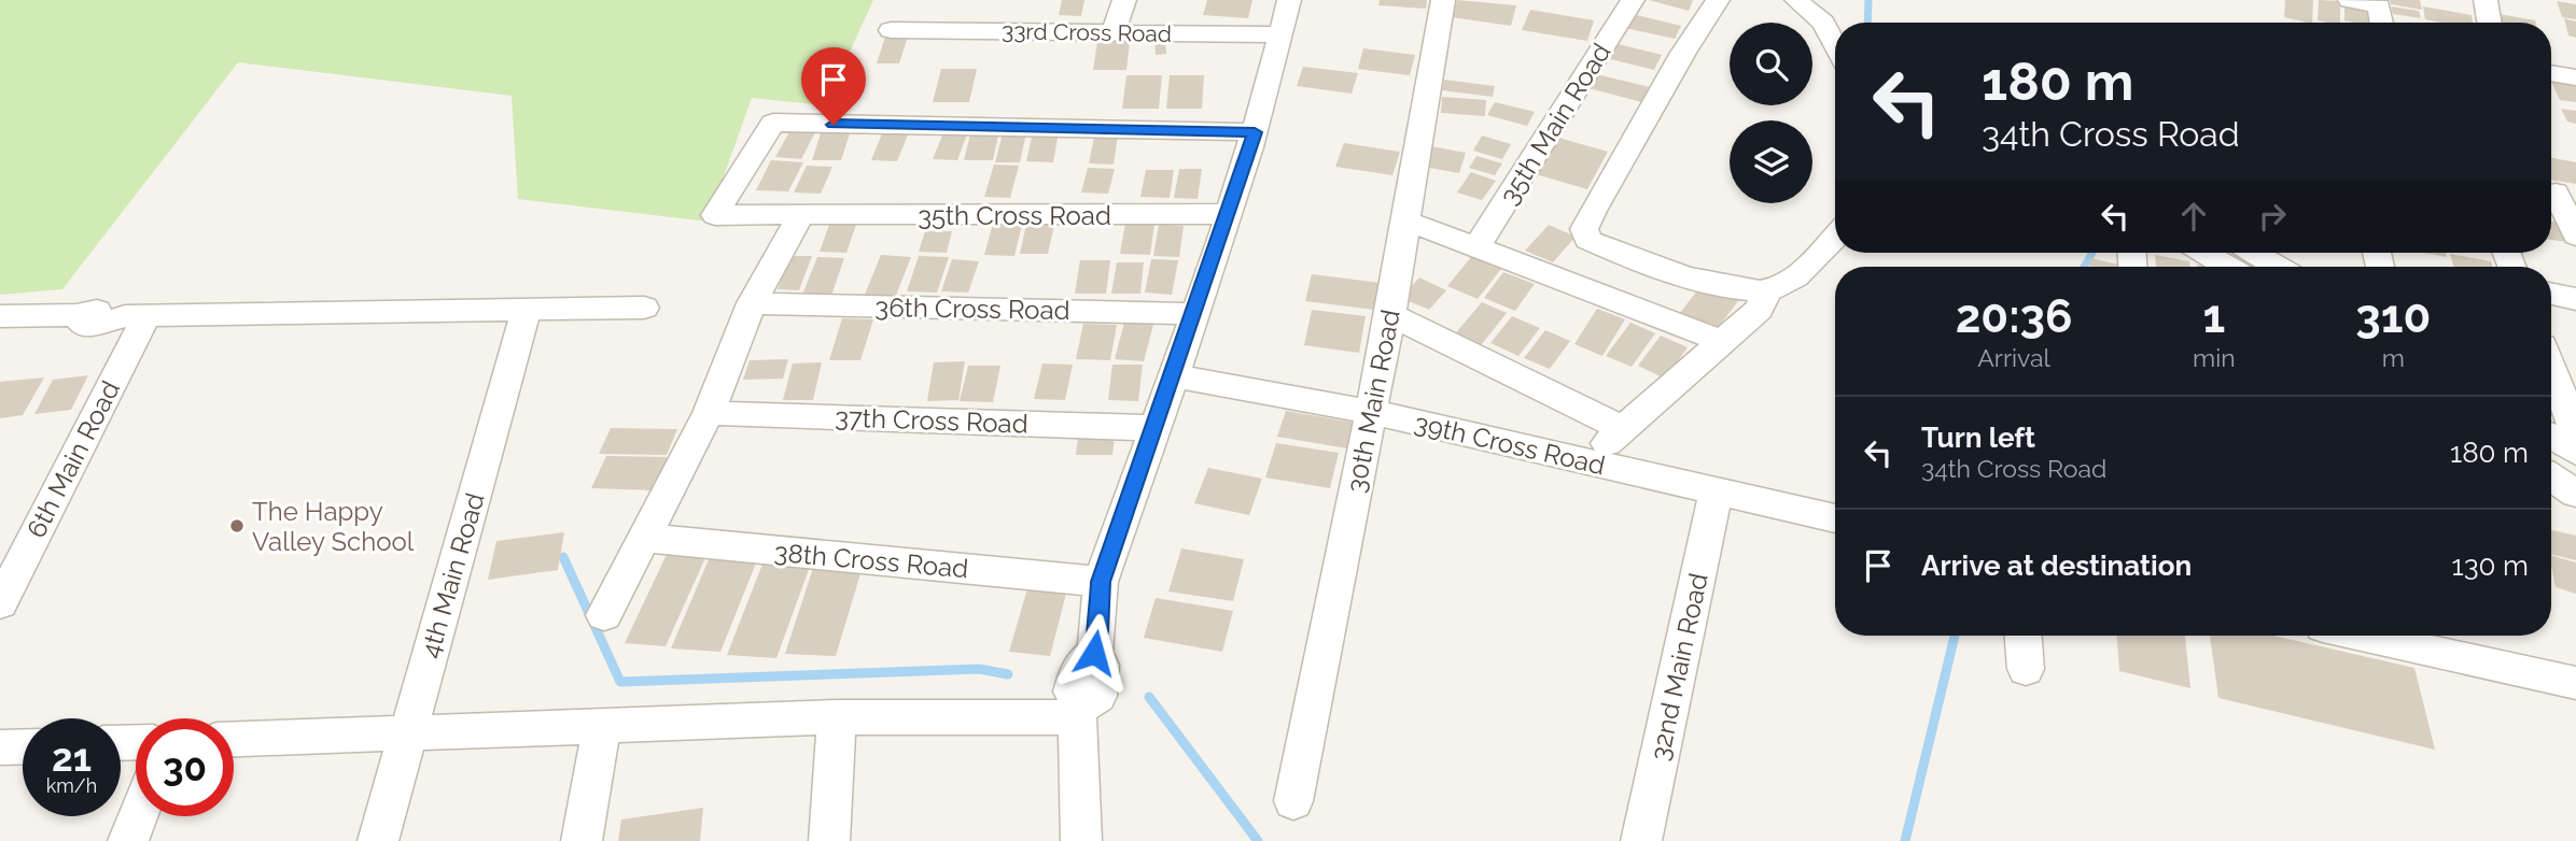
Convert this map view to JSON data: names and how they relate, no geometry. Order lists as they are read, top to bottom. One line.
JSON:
{"streets":{"street":["33rd Cross Road","35th Main Road","35th Cross Road","36th Cross Road","30th Main Road","37th Cross Road","39th Cross Road","6th Main Road","38th Cross Road","4th Main Road","32nd Main Road"]},"crossings":[["30th Main Road","39th Cross Road"],["39th Cross Road","32nd Main Road"]],"places":["The Happy Valley School"],"page":{"turn":["180 m","34th Cross Road"],"eta":["20:36","Arrival","1","min","310","m"],"list":[{"name":"Turn left","note":"34th Cross Road","value":"180 m"},{"name":"Arrive at destination","value":"130 m"}],"speed":"21 km/h","limit":"30"}}
